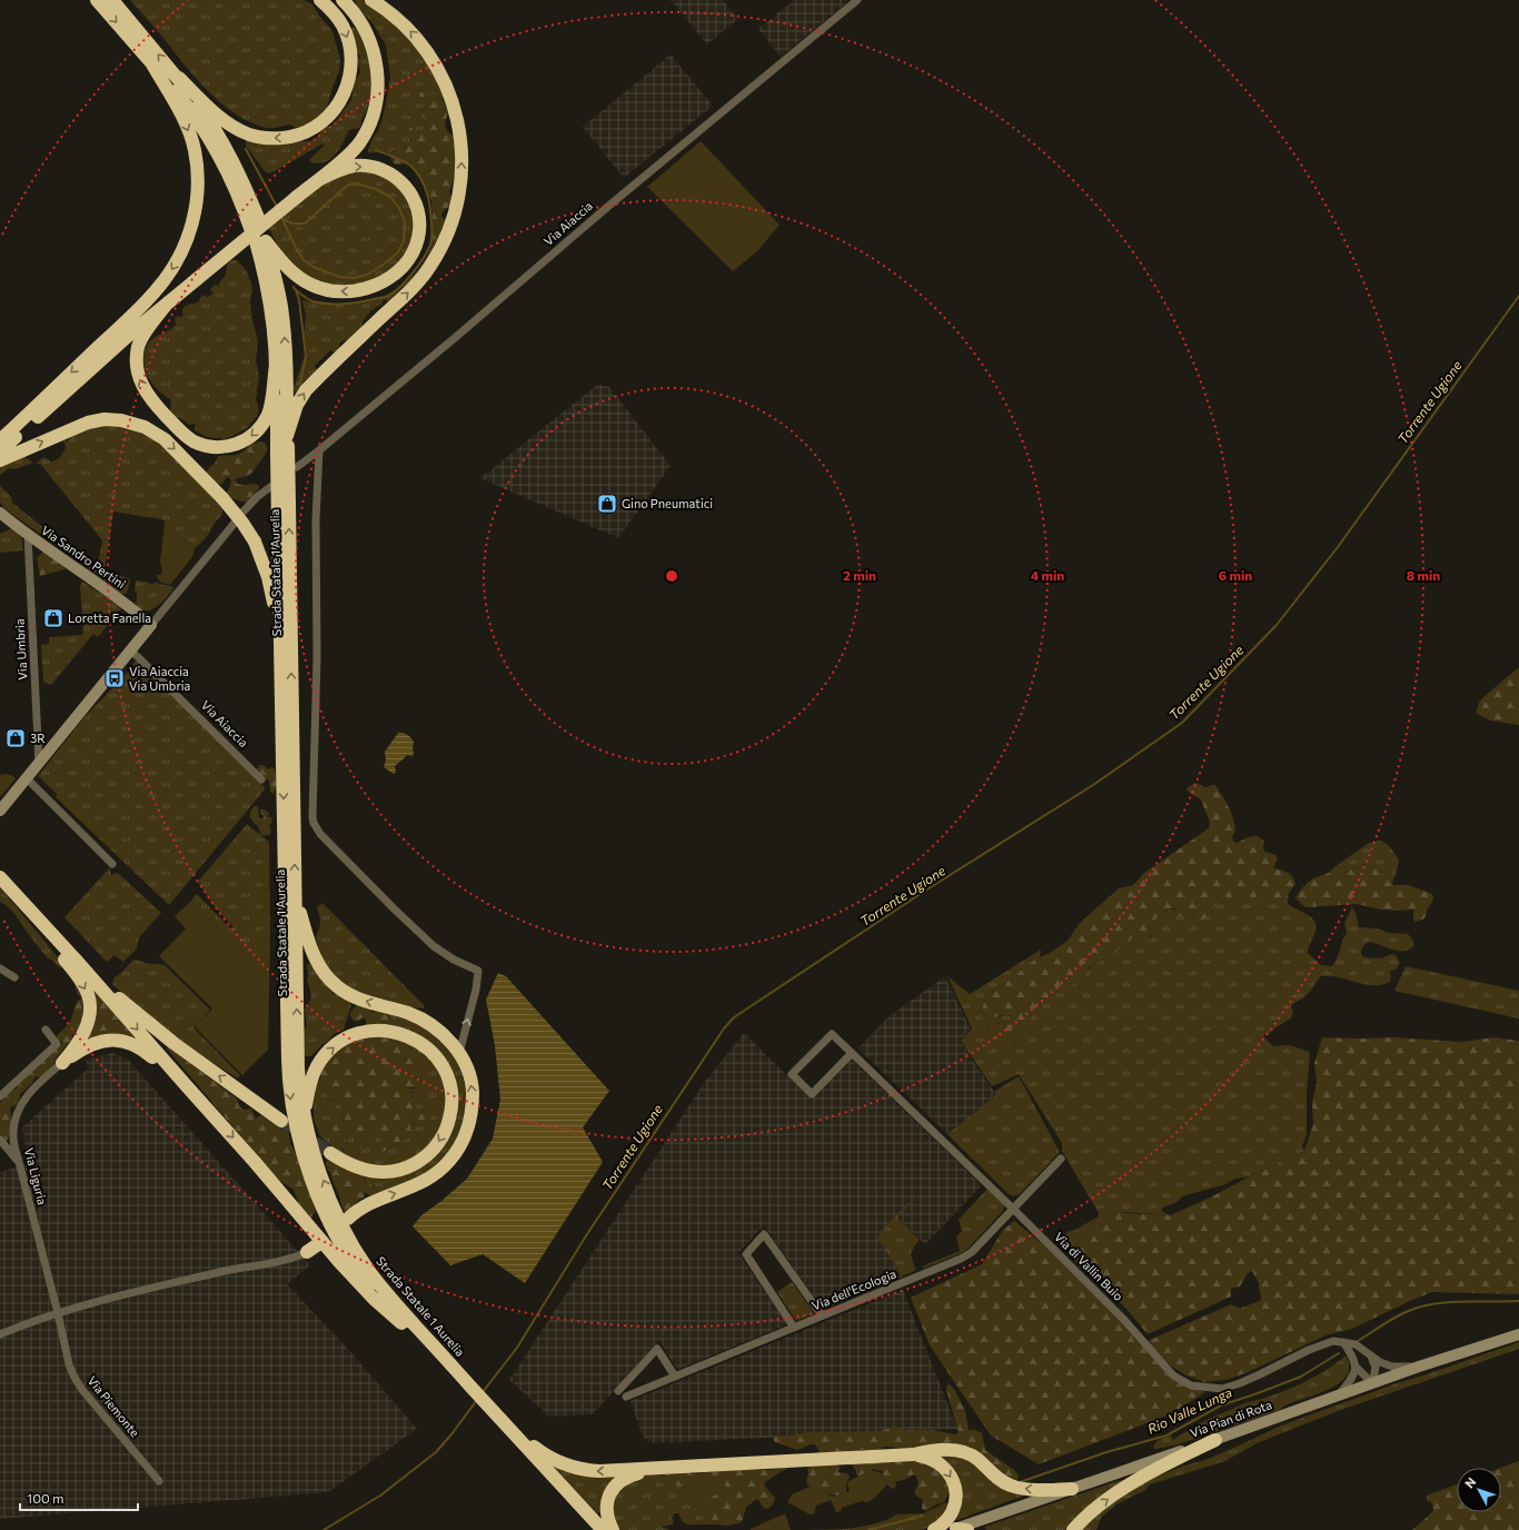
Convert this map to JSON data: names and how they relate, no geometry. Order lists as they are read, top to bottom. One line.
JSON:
{"streets":{"highway":["Strada Statale 1 Aurelia"],"main road":["Via Sandro Pertini","Via Pian di Rota"],"street":["Via Aiaccia","Via Umbria","Via Liguria","Via di Vallin Buio","Via dell'Ecologia","Via Piemonte"]},"crossings":[["Via Sandro Pertini","Via Umbria"],["Via Liguria","Via Piemonte"],["Via di Vallin Buio","Via dell'Ecologia"]],"water":["Torrente Ugione","Rio Valle Lunga"],"places":{"shop":["Gino Pneumatici","Loretta Fanella","3R"],"bus stop":["Via Aiaccia Via Umbria"]},"scale_bar":"100 m","north":"top left","rings":["2 min","4 min","6 min","8 min"]}
